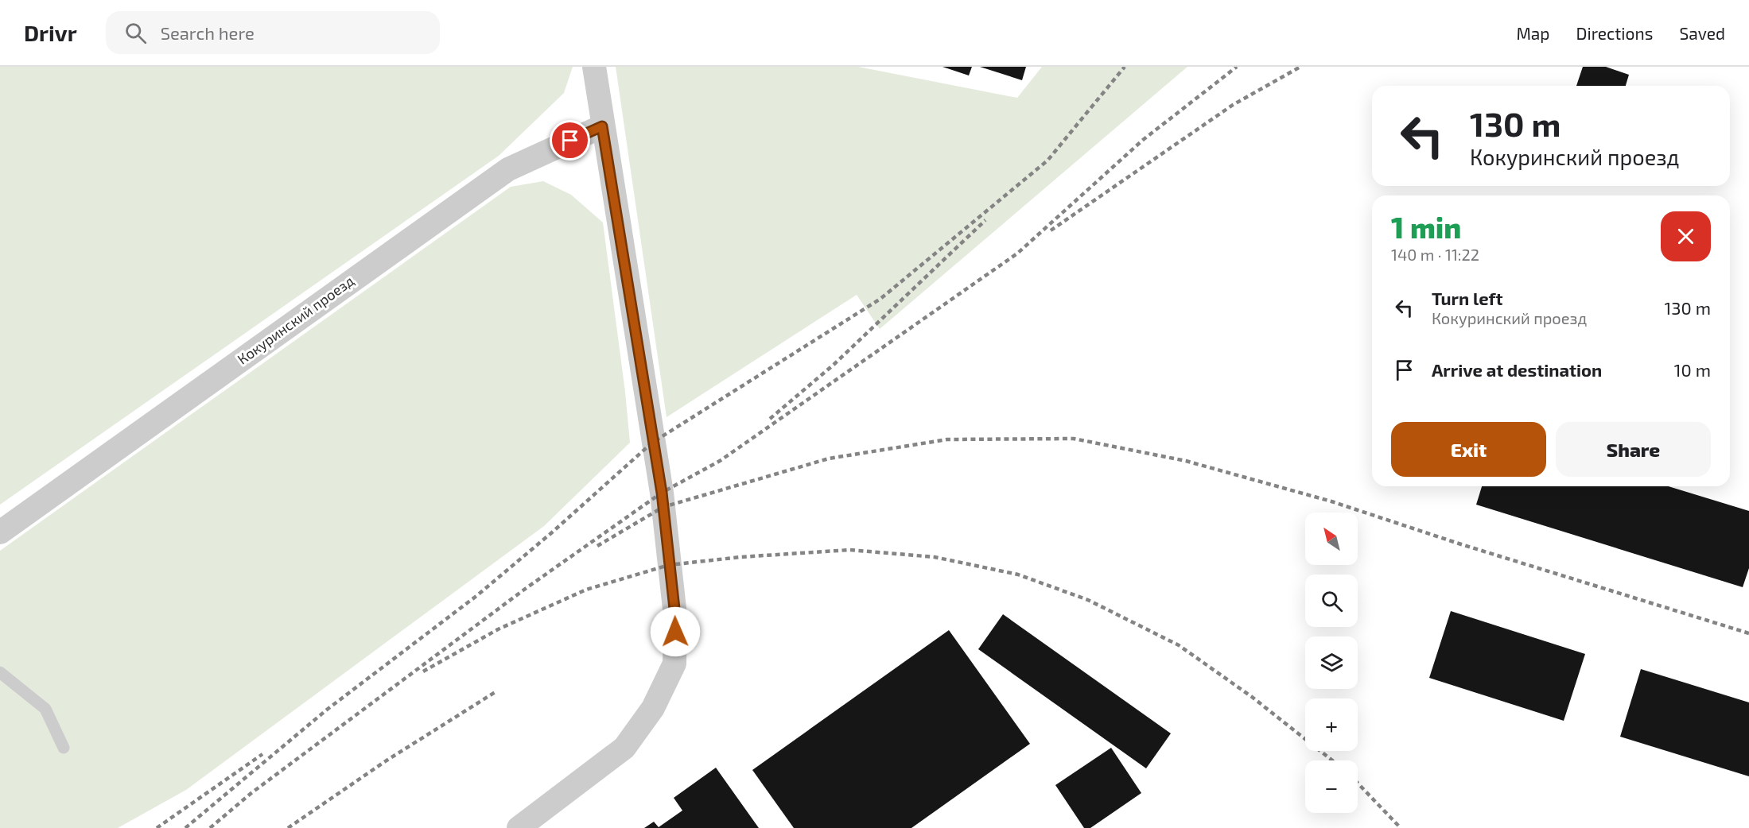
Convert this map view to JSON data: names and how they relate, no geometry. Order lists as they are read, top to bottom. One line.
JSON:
{"streets":{"street":["Кокуринский проезд"]},"north":"top left","page":{"header":"Drivr","search":"Search here","nav":["Map","Directions","Saved"],"turn":["130 m","Кокуринский проезд"],"heading":["1 min","140 m · 11:22"],"list":[{"name":"Turn left","note":"Кокуринский проезд","value":"130 m"},{"name":"Arrive at destination","value":"10 m"}],"buttons":["Exit","Share"],"map_buttons":["+","−"]}}
